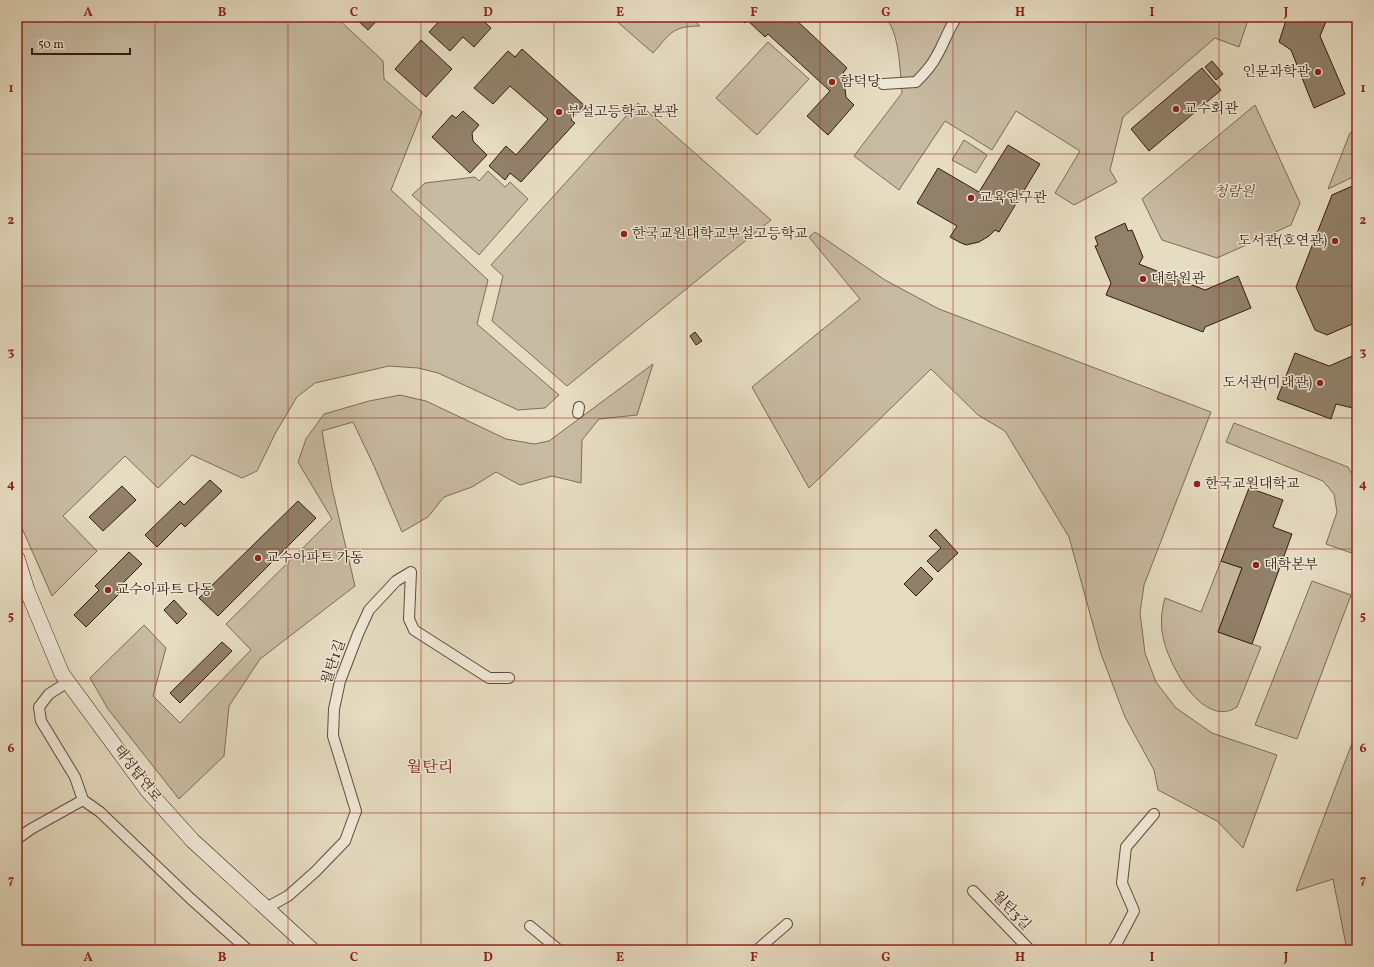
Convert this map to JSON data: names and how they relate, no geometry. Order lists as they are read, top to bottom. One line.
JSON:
{"streets":{"main road":["태성탑연로"],"street":["월탄1길","월탄3길"]},"crossings":[["월탄1길","태성탑연로"]],"districts":["월탄리"],"parks":["청람원"],"places":["인문과학관","함덕당","교수회관","부설고등학교 본관","교육연구관","한국교원대학교부설고등학교","도서관(호연관)","대학원관","도서관(미래관)","한국교원대학교","교수아파트 가동","대학본부","교수아파트 다동"],"scale_bar":"50 m","grid":{"columns":["A","B","C","D","E","F","G","H","I","J"],"rows":["1","2","3","4","5","6","7"]}}
